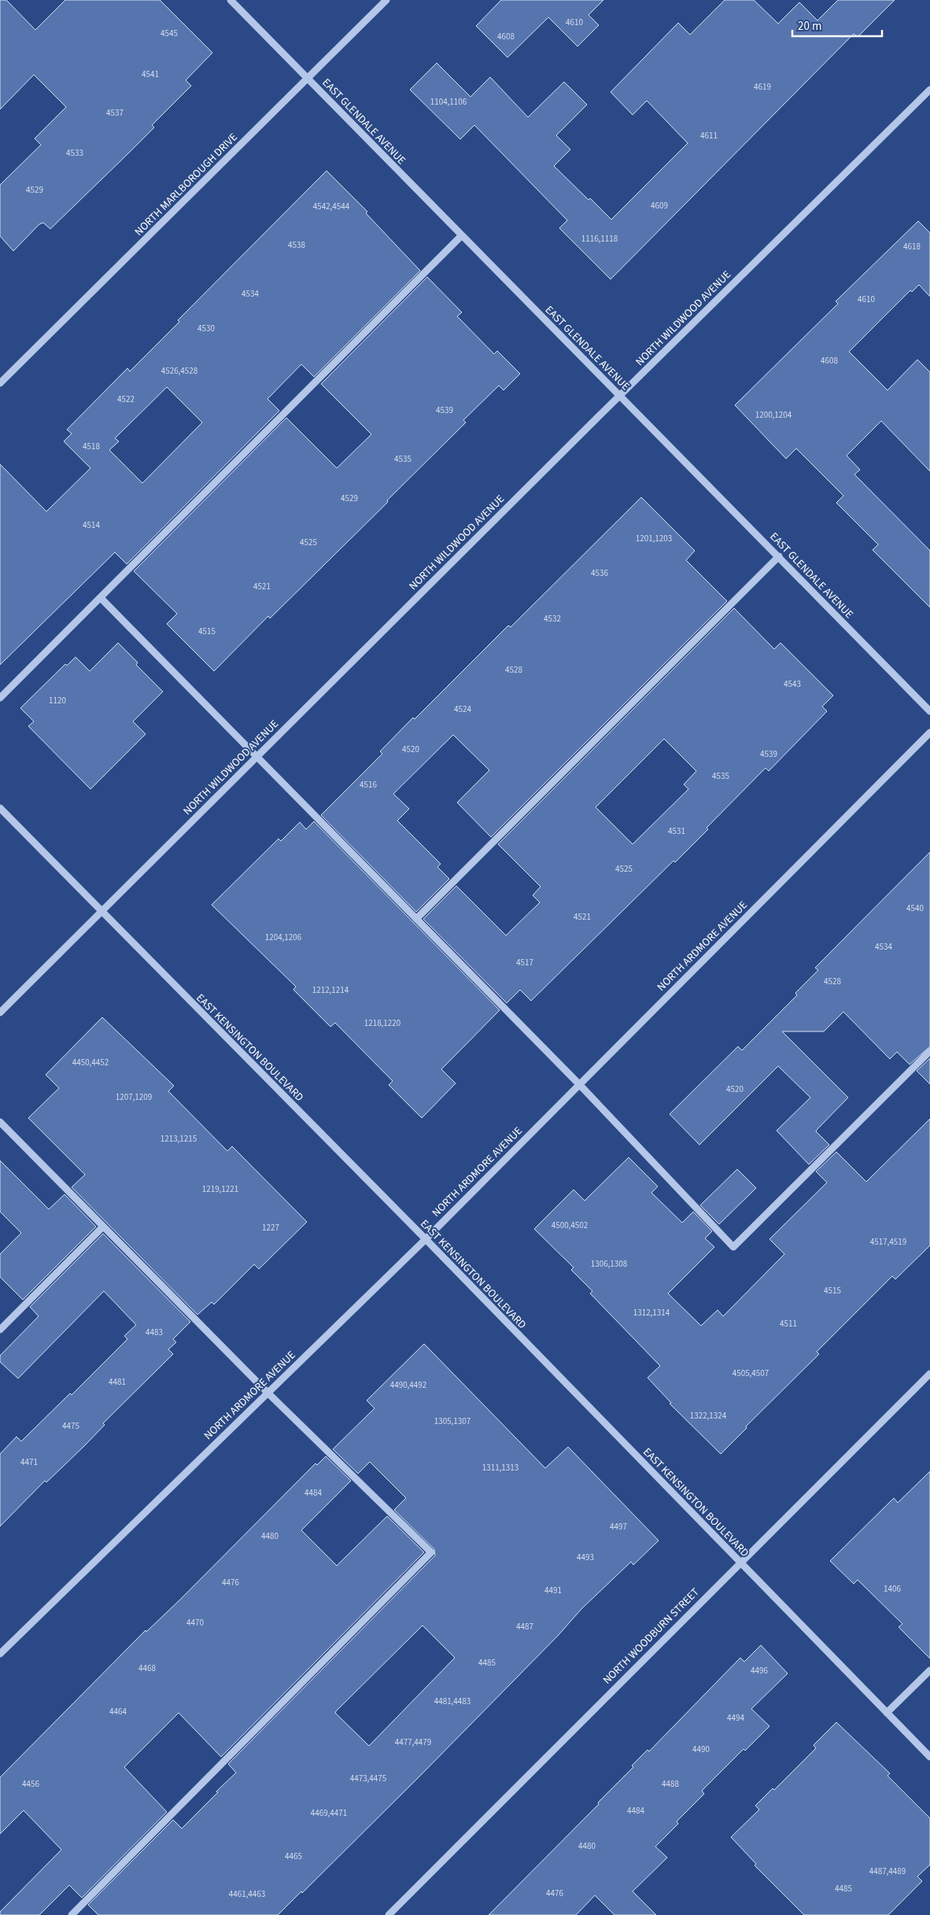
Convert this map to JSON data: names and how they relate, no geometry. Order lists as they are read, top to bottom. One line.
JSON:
{"streets":{"street":["EAST GLENDALE AVENUE","NORTH MARLBOROUGH DRIVE","NORTH WILDWOOD AVENUE","NORTH ARDMORE AVENUE","EAST KENSINGTON BOULEVARD","NORTH WOODBURN STREET"]},"crossings":[["EAST GLENDALE AVENUE","NORTH MARLBOROUGH DRIVE"],["EAST GLENDALE AVENUE","NORTH WILDWOOD AVENUE"],["NORTH WILDWOOD AVENUE","EAST KENSINGTON BOULEVARD"],["NORTH ARDMORE AVENUE","EAST KENSINGTON BOULEVARD"],["EAST KENSINGTON BOULEVARD","NORTH WOODBURN STREET"]],"house_numbers":["4610","4545","4608","4541","4619","1104,1106","4537","4611","4533","4529","4609","4542,4544","1116,1118","4538","4618","4534","4610","4530","4608","4526,4528","4522","4539","1200,1204","4518","4535","4529","4514","1201,1203","4525","4536","4521","4532","4515","4528","4543","1120","4524","4520","4539","4535","4516","4531","4525","4540","4521","1204,1206","4534","4517","4528","1212,1214","1218,1220","4450,4452","4520","1207,1209","1213,1215","1219,1221","4500,4502","1227","4517,4519","1306,1308","4515","1312,1314","4511","4483","4505,4507","4481","4490,4492","1322,1324","1305,1307","4475","4471","1311,1313","4484","4497","4480","4493","4476","1406","4491","4470","4487","4485","4468","4496","4481,4483","4464","4494","4477,4479","4490","4473,4475","4456","4488","4484","4469,4471","4480","4465","4487,4489","4485","4476","4461,4463"],"scale_bar":"20 m"}
